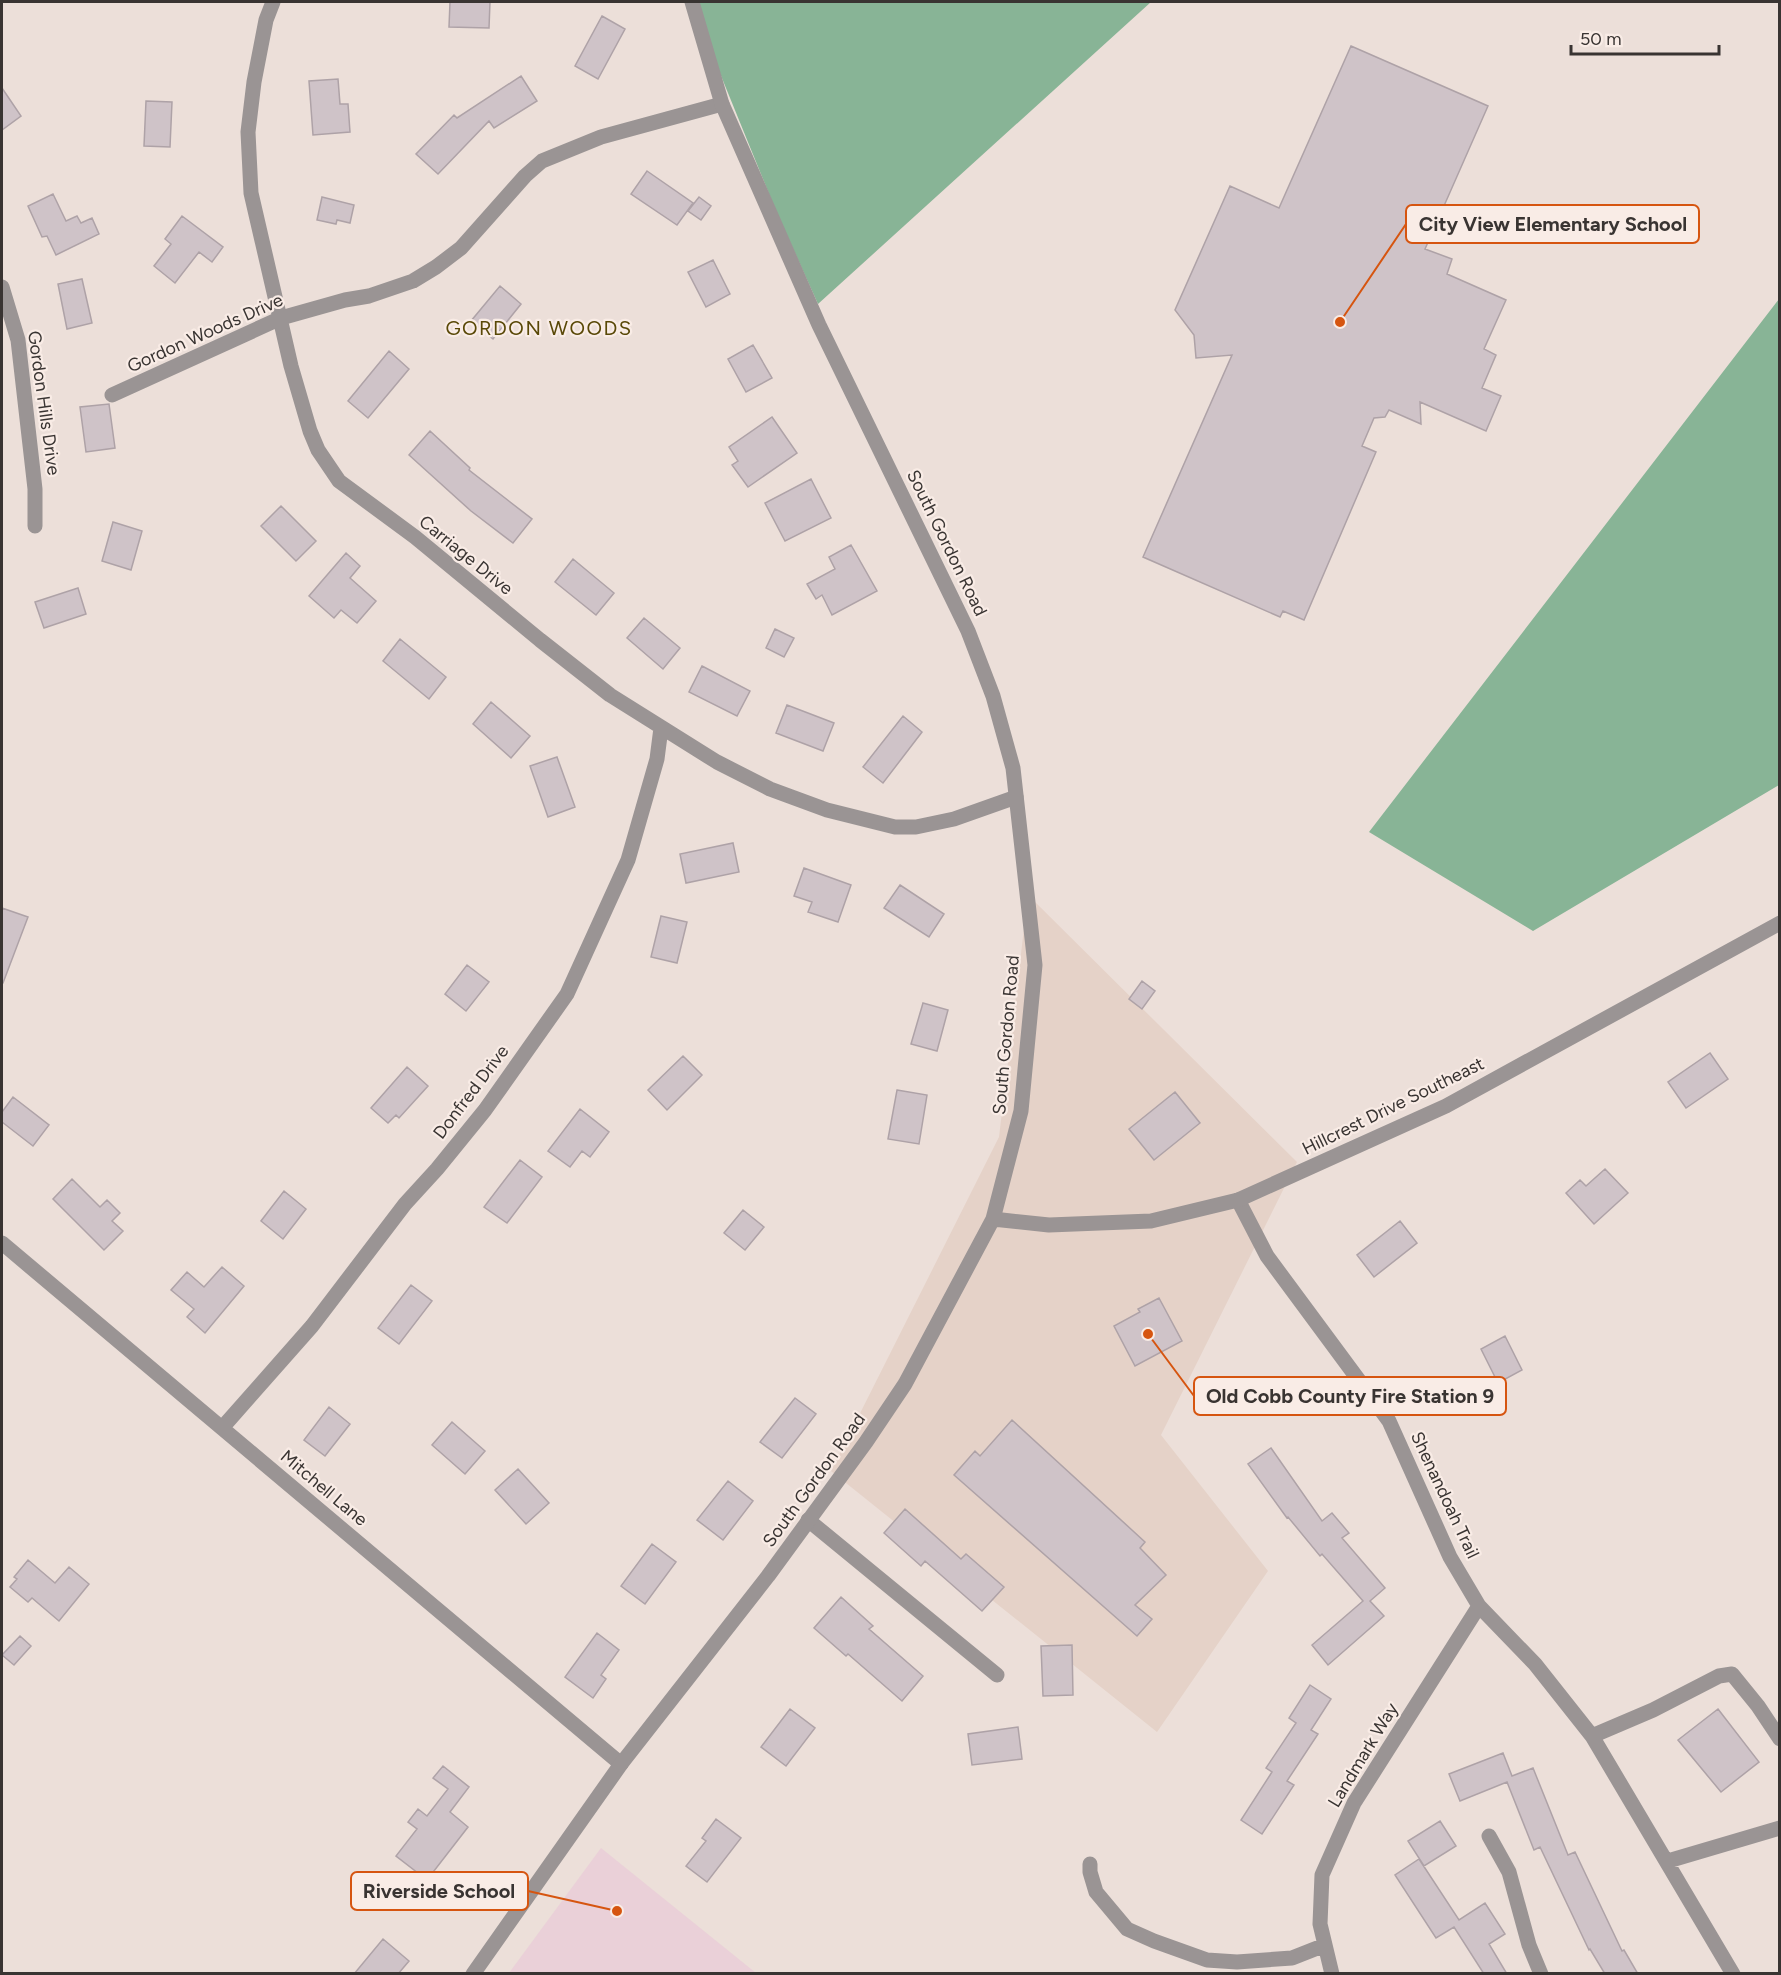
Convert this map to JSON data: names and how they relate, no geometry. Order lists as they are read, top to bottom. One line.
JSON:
{"streets":{"street":["Gordon Woods Drive","Gordon Hills Drive","South Gordon Road","Carriage Drive","Donfred Drive","Hillcrest Drive Southeast","Mitchell Lane","Shenandoah Trail","Landmark Way"]},"crossings":[["Gordon Woods Drive","South Gordon Road"],["Gordon Woods Drive","Carriage Drive"],["South Gordon Road","Carriage Drive"],["South Gordon Road","Hillcrest Drive Southeast"],["South Gordon Road","Mitchell Lane"],["Carriage Drive","Donfred Drive"],["Donfred Drive","Mitchell Lane"],["Hillcrest Drive Southeast","Shenandoah Trail"],["Shenandoah Trail","Landmark Way"]],"districts":["GORDON WOODS"],"places":["City View Elementary School","Old Cobb County Fire Station 9","Riverside School"],"scale_bar":"50 m"}
